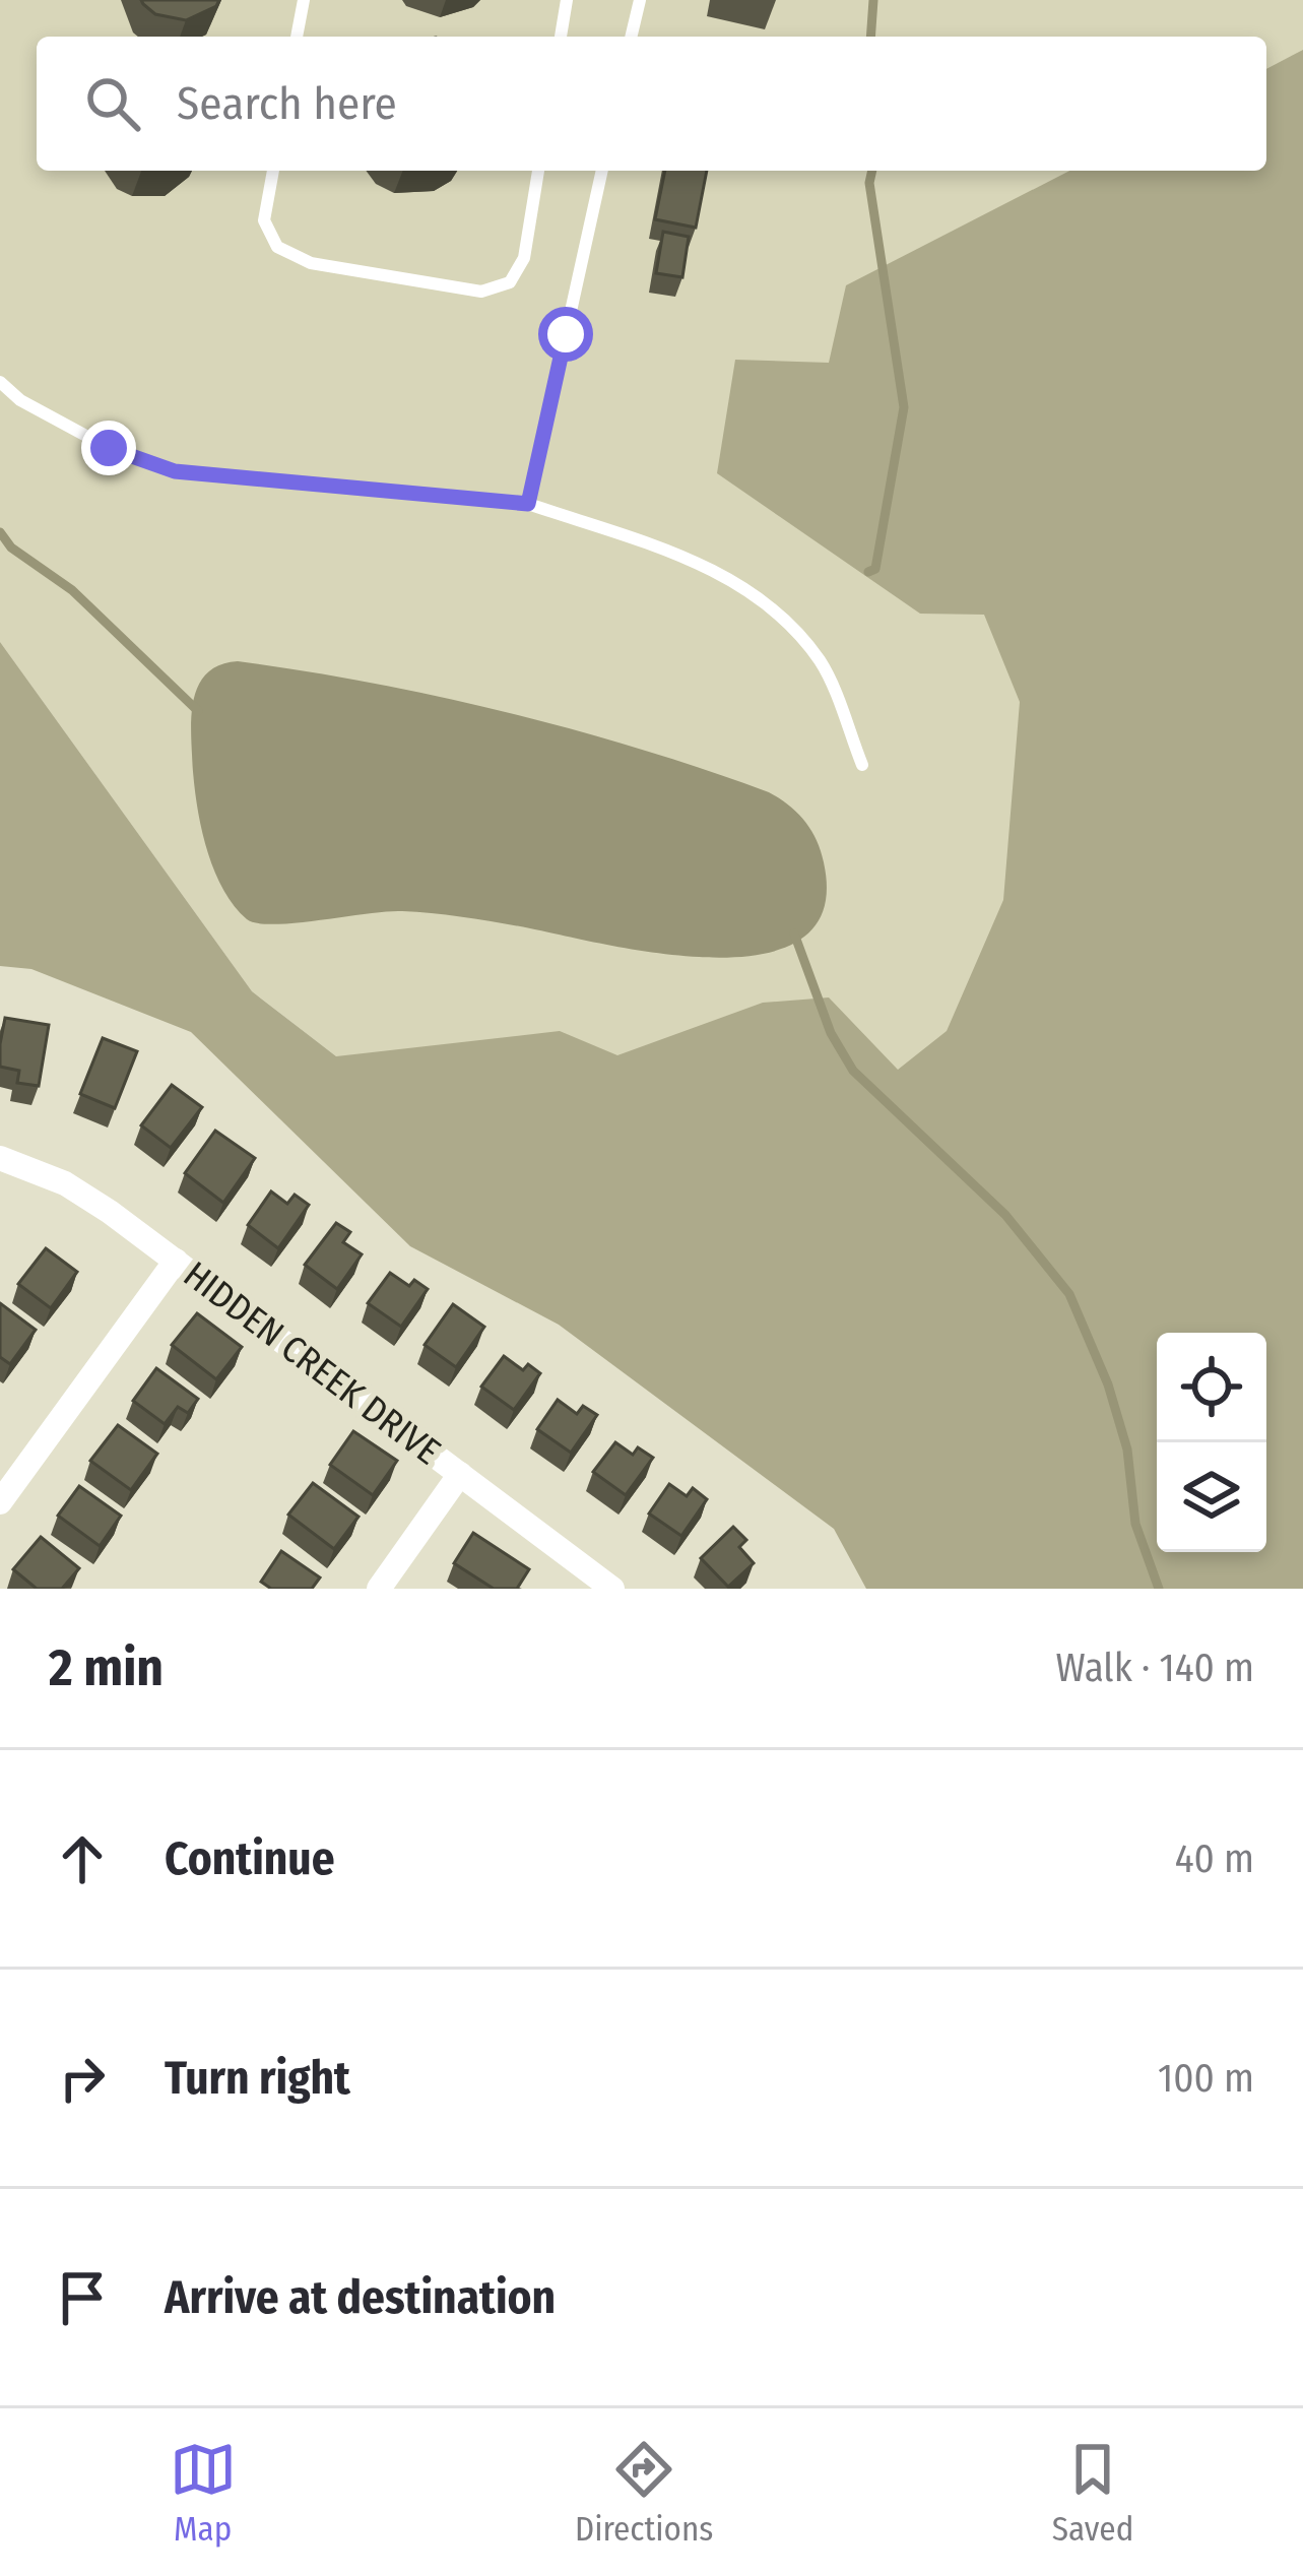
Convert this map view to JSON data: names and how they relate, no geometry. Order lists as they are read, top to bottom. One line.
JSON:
{"streets":{"street":["HIDDEN CREEK DRIVE"]},"page":{"search":"Search here","heading":["2 min","Walk · 140 m"],"list":[["Continue","40 m"],["Turn right","100 m"],"Arrive at destination"],"nav":["Map","Directions","Saved"]}}
